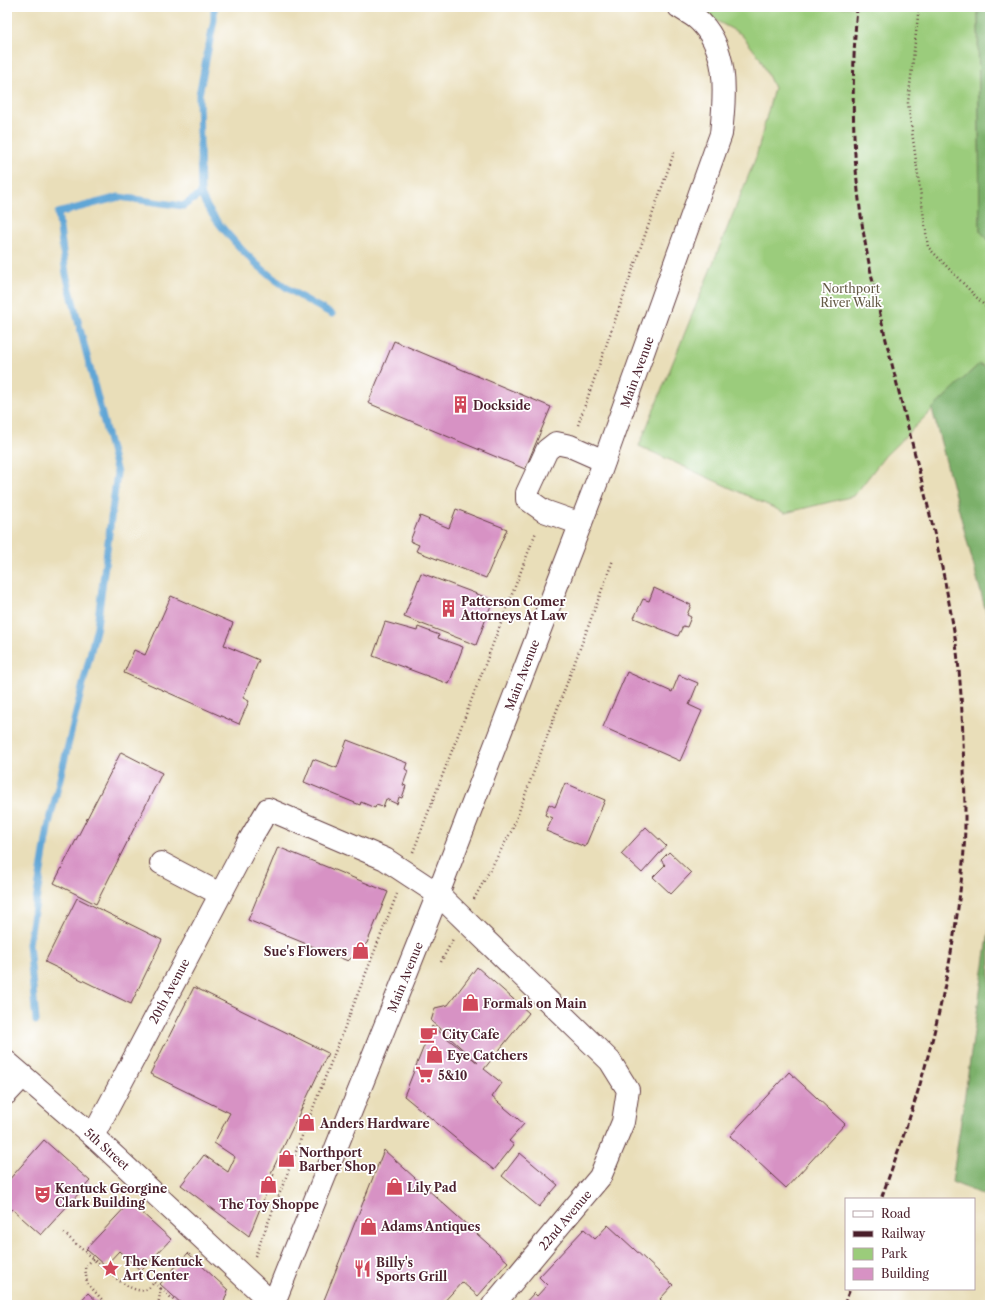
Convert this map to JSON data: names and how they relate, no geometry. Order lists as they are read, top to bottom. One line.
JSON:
{"streets":{"main road":["Main Avenue","20th Avenue","5th Street","22nd Avenue"]},"crossings":[["Main Avenue","5th Street"],["Main Avenue","22nd Avenue"],["20th Avenue","5th Street"],["20th Avenue","22nd Avenue"]],"parks":["Northport River Walk"],"places":{"building":["Dockside","Patterson Comer Attorneys At Law"],"shop":["Sue's Flowers","Formals on Main","Eye Catchers","Anders Hardware","Northport Barber Shop","The Toy Shoppe","Lily Pad","Adams Antiques"],"cafe":["City Cafe"],"supermarket":["5&10"],"theatre":["Kentuck Georgine Clark Building"],"place":["The Kentuck Art Center"],"restaurant":["Billy's Sports Grill"]},"legend":["Road","Railway","Park","Building"]}
